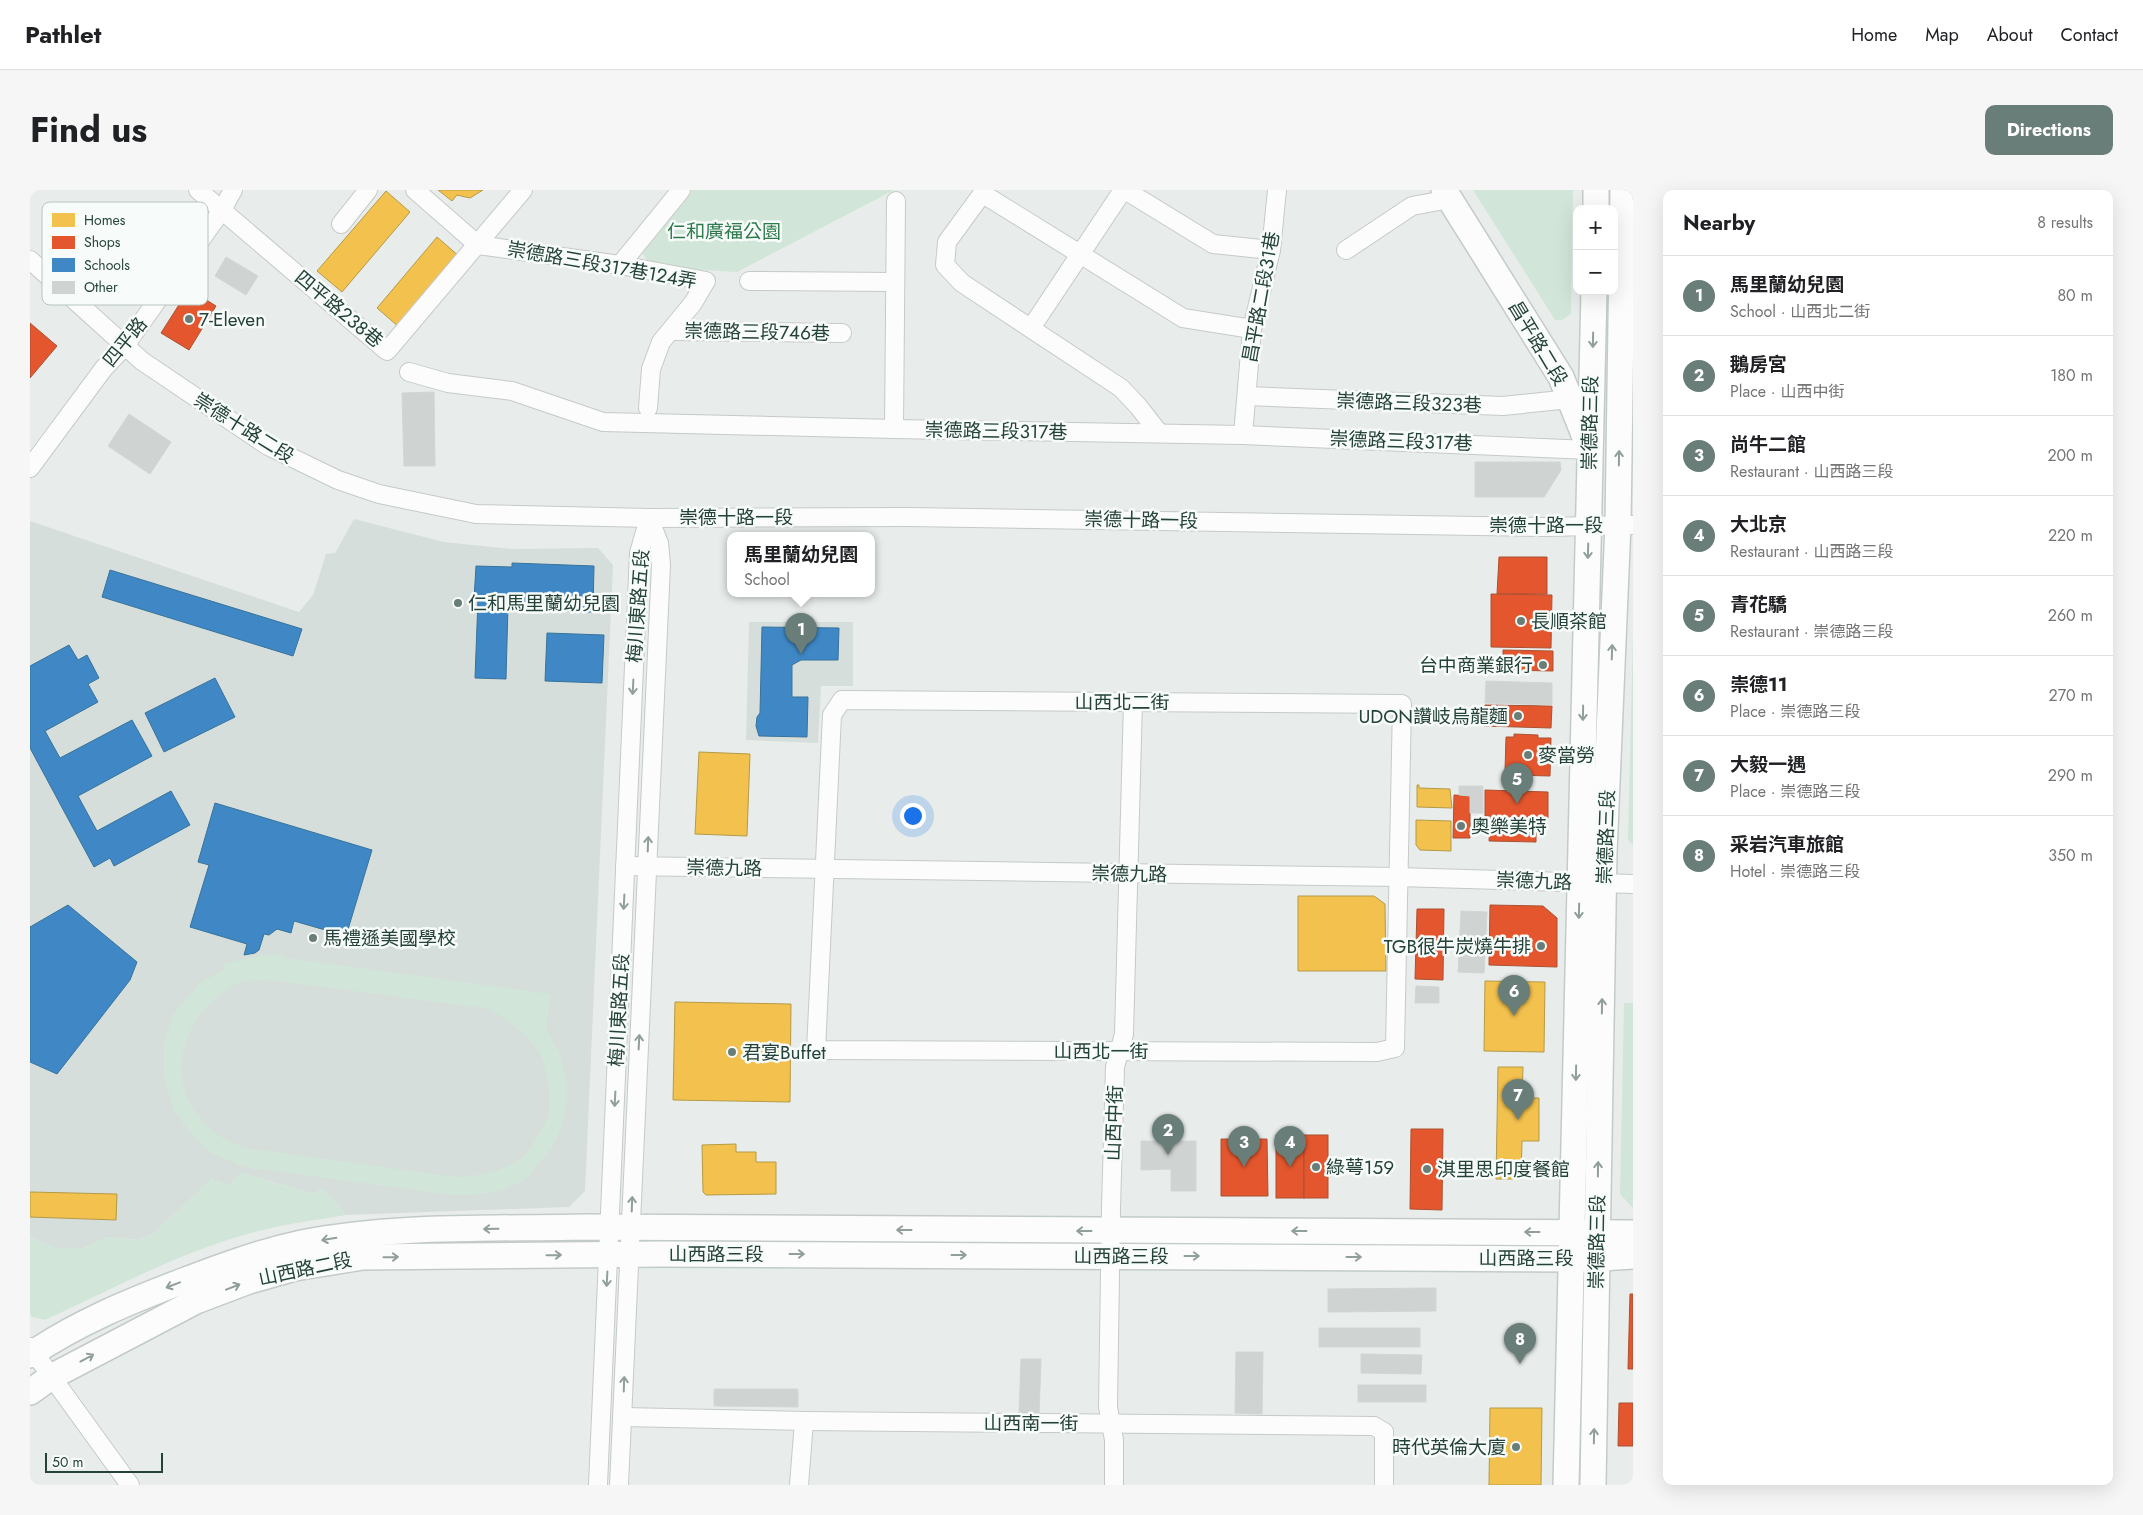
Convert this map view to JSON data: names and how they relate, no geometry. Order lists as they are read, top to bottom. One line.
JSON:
{"streets":{"street":["崇德路三段317巷124弄","昌平路二段31巷","四平路238巷","崇德路三段746巷","四平路","昌平路二段","崇德路三段323巷","崇德路三段","崇德十路二段","崇德路三段317巷","崇德十路一段","梅川東路五段","山西北二街","崇德九路","山西北一街","山西中街","山西路三段","山西路二段","山西南一街"]},"crossings":[["崇德路三段317巷124弄","四平路238巷"],["崇德路三段317巷124弄","崇德路三段746巷"],["昌平路二段31巷","崇德路三段323巷"],["昌平路二段31巷","崇德路三段317巷"],["四平路238巷","四平路"],["四平路","崇德十路二段"],["昌平路二段","崇德路三段323巷"],["昌平路二段","崇德路三段"],["昌平路二段","崇德路三段317巷"],["昌平路二段","崇德十路一段"],["崇德路三段","崇德路三段317巷"],["崇德路三段","崇德十路一段"],["崇德路三段","崇德九路"],["崇德路三段","山西路三段"],["崇德十路二段","崇德十路一段"],["崇德十路二段","梅川東路五段"],["崇德十路一段","梅川東路五段"],["梅川東路五段","崇德九路"],["梅川東路五段","山西路三段"],["梅川東路五段","山西路二段"],["梅川東路五段","山西南一街"],["山西北二街","崇德九路"],["山西北二街","山西北一街"],["山西北二街","山西中街"],["崇德九路","山西北一街"],["崇德九路","山西中街"],["山西北一街","山西中街"],["山西中街","山西路三段"],["山西中街","山西南一街"],["山西路三段","山西路二段"]],"parks":["仁和廣福公園"],"places":["7-Eleven","仁和馬里蘭幼兒園","長順茶館","台中商業銀行","UDON讚岐烏龍麵","麥當勞","奧樂美特","馬禮遜美國學校","TGB很牛炭燒牛排","君宴Buffet","綠萼159","淇里思印度餐館","時代英倫大廈"],"legend":["Homes","Shops","Schools","Other"],"scale_bar":"50 m","page":{"header":"Pathlet","nav":["Home","Map","About","Contact"],"title":"Find us","buttons":"Directions","heading":["Nearby","8 results"],"map_buttons":["+","−"],"list":[{"mark":"1","name":"馬里蘭幼兒園","note":"School · 山西北二街","value":"80 m"},{"mark":"2","name":"鵝房宮","note":"Place · 山西中街","value":"180 m"},{"mark":"3","name":"尚牛二館","note":"Restaurant · 山西路三段","value":"200 m"},{"mark":"4","name":"大北京","note":"Restaurant · 山西路三段","value":"220 m"},{"mark":"5","name":"青花驕","note":"Restaurant · 崇德路三段","value":"260 m"},{"mark":"6","name":"崇德11","note":"Place · 崇德路三段","value":"270 m"},{"mark":"7","name":"大毅一遇","note":"Place · 崇德路三段","value":"290 m"},{"mark":"8","name":"采岩汽車旅館","note":"Hotel · 崇德路三段","value":"350 m"}],"popup":["馬里蘭幼兒園","School"],"pins":["1","5","6","7","2","3","4","8"],"scale":"50 m"}}
